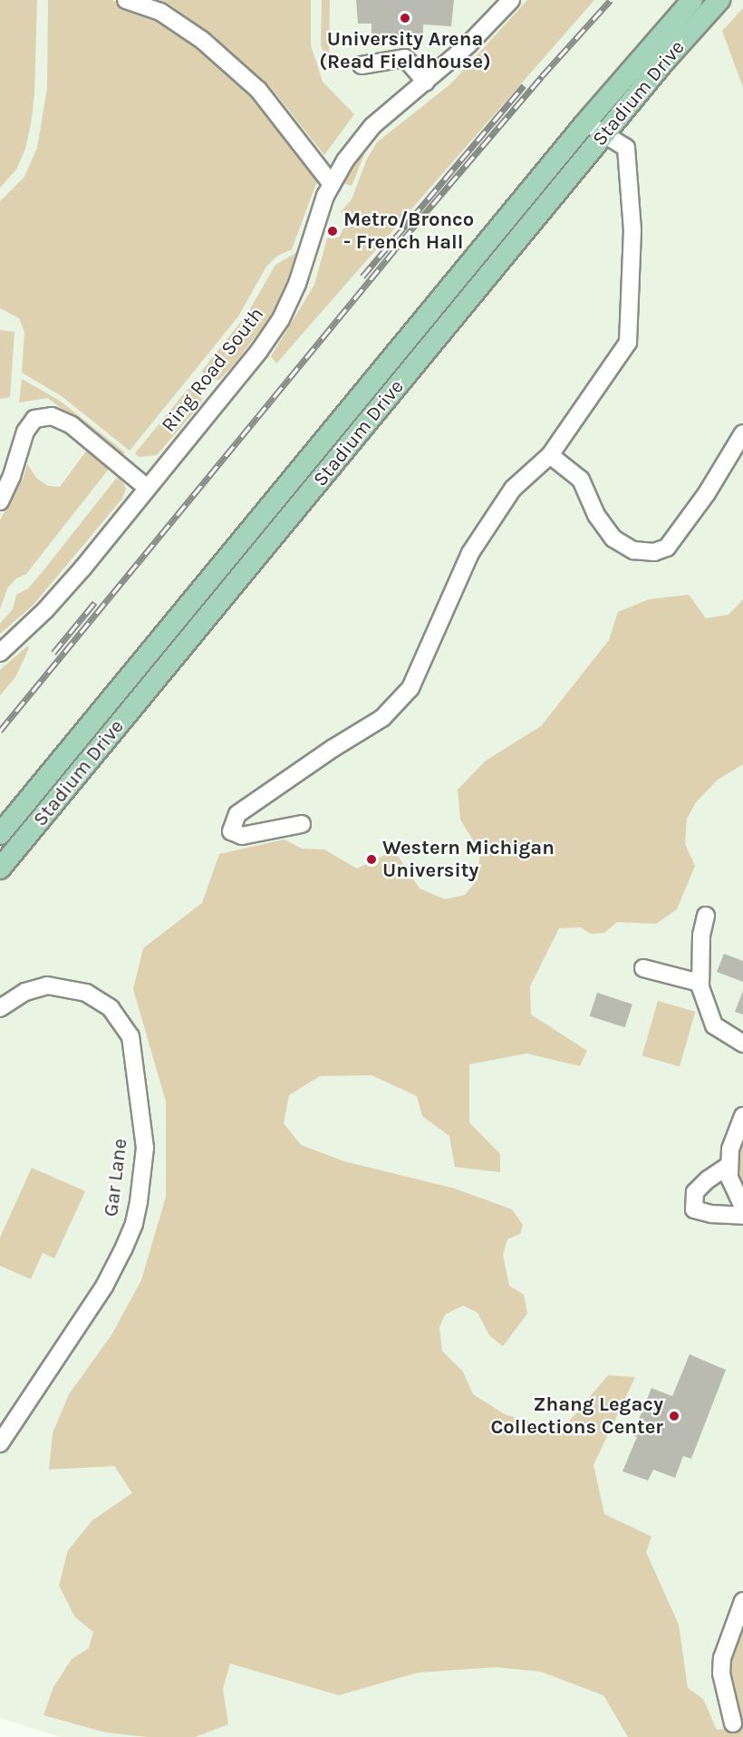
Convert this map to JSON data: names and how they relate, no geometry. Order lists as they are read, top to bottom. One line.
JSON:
{"streets":{"main road":["Stadium Drive"],"street":["Ring Road South","Gar Lane"]},"places":["University Arena (Read Fieldhouse)","Metro/Bronco - French Hall","Western Michigan University","Zhang Legacy Collections Center"]}
